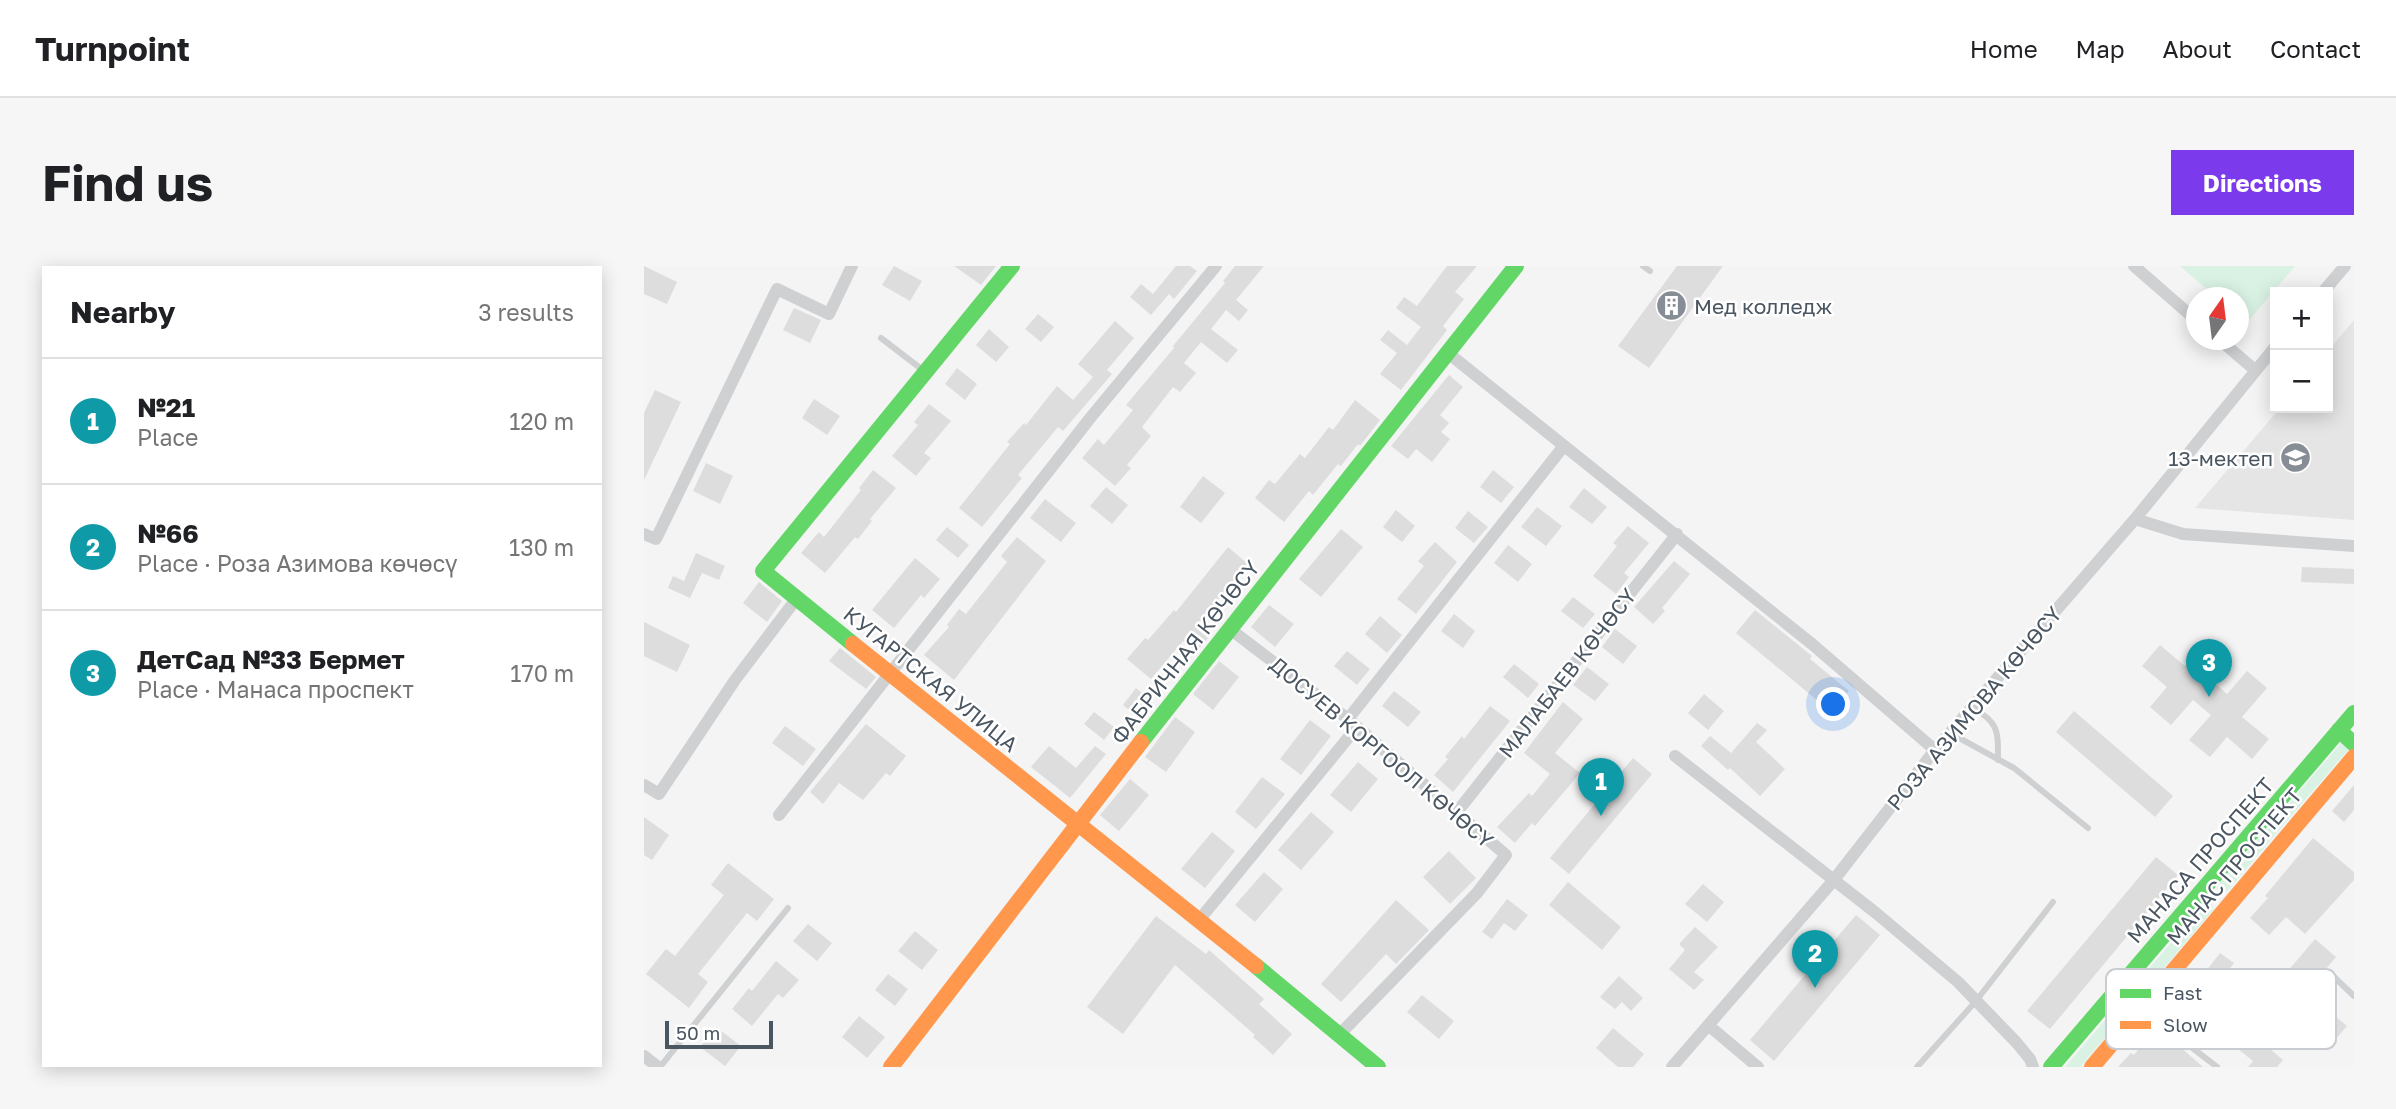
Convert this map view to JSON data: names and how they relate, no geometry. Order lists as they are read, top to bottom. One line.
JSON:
{"streets":{"street":["ФАБРИЧНАЯ КӨЧӨСҮ","МАЛАБАЕВ КӨЧӨСҮ","КУГАРТСКАЯ УЛИЦА","РОЗА АЗИМОВА КӨЧӨСҮ","ДОСУЕВ КОРГООЛ КӨЧӨСҮ","МАНАСА ПРОСПЕКТ","МАНАС ПРОСПЕКТ"]},"crossings":[["ФАБРИЧНАЯ КӨЧӨСҮ","КУГАРТСКАЯ УЛИЦА"],["ФАБРИЧНАЯ КӨЧӨСҮ","ДОСУЕВ КОРГООЛ КӨЧӨСҮ"],["МАЛАБАЕВ КӨЧӨСҮ","ДОСУЕВ КОРГООЛ КӨЧӨСҮ"],["КУГАРТСКАЯ УЛИЦА","ДОСУЕВ КОРГООЛ КӨЧӨСҮ"]],"places":{"building":["Мед колледж"],"school or university":["13-мектеп"]},"legend":["Fast","Slow"],"scale_bar":"50 m","north":"top","page":{"header":"Turnpoint","nav":["Home","Map","About","Contact"],"buttons":"Directions","title":"Find us","heading":["Nearby","3 results"],"map_buttons":["+","−"],"list":[{"mark":"1","name":"№21","note":"Place","value":"120 m"},{"mark":"2","name":"№66","note":"Place · Роза Азимова көчөсү","value":"130 m"},{"mark":"3","name":"ДетСад №33 Бермет","note":"Place · Манаса проспект","value":"170 m"}],"pins":["3","1","2"],"scale":"50 m"}}
